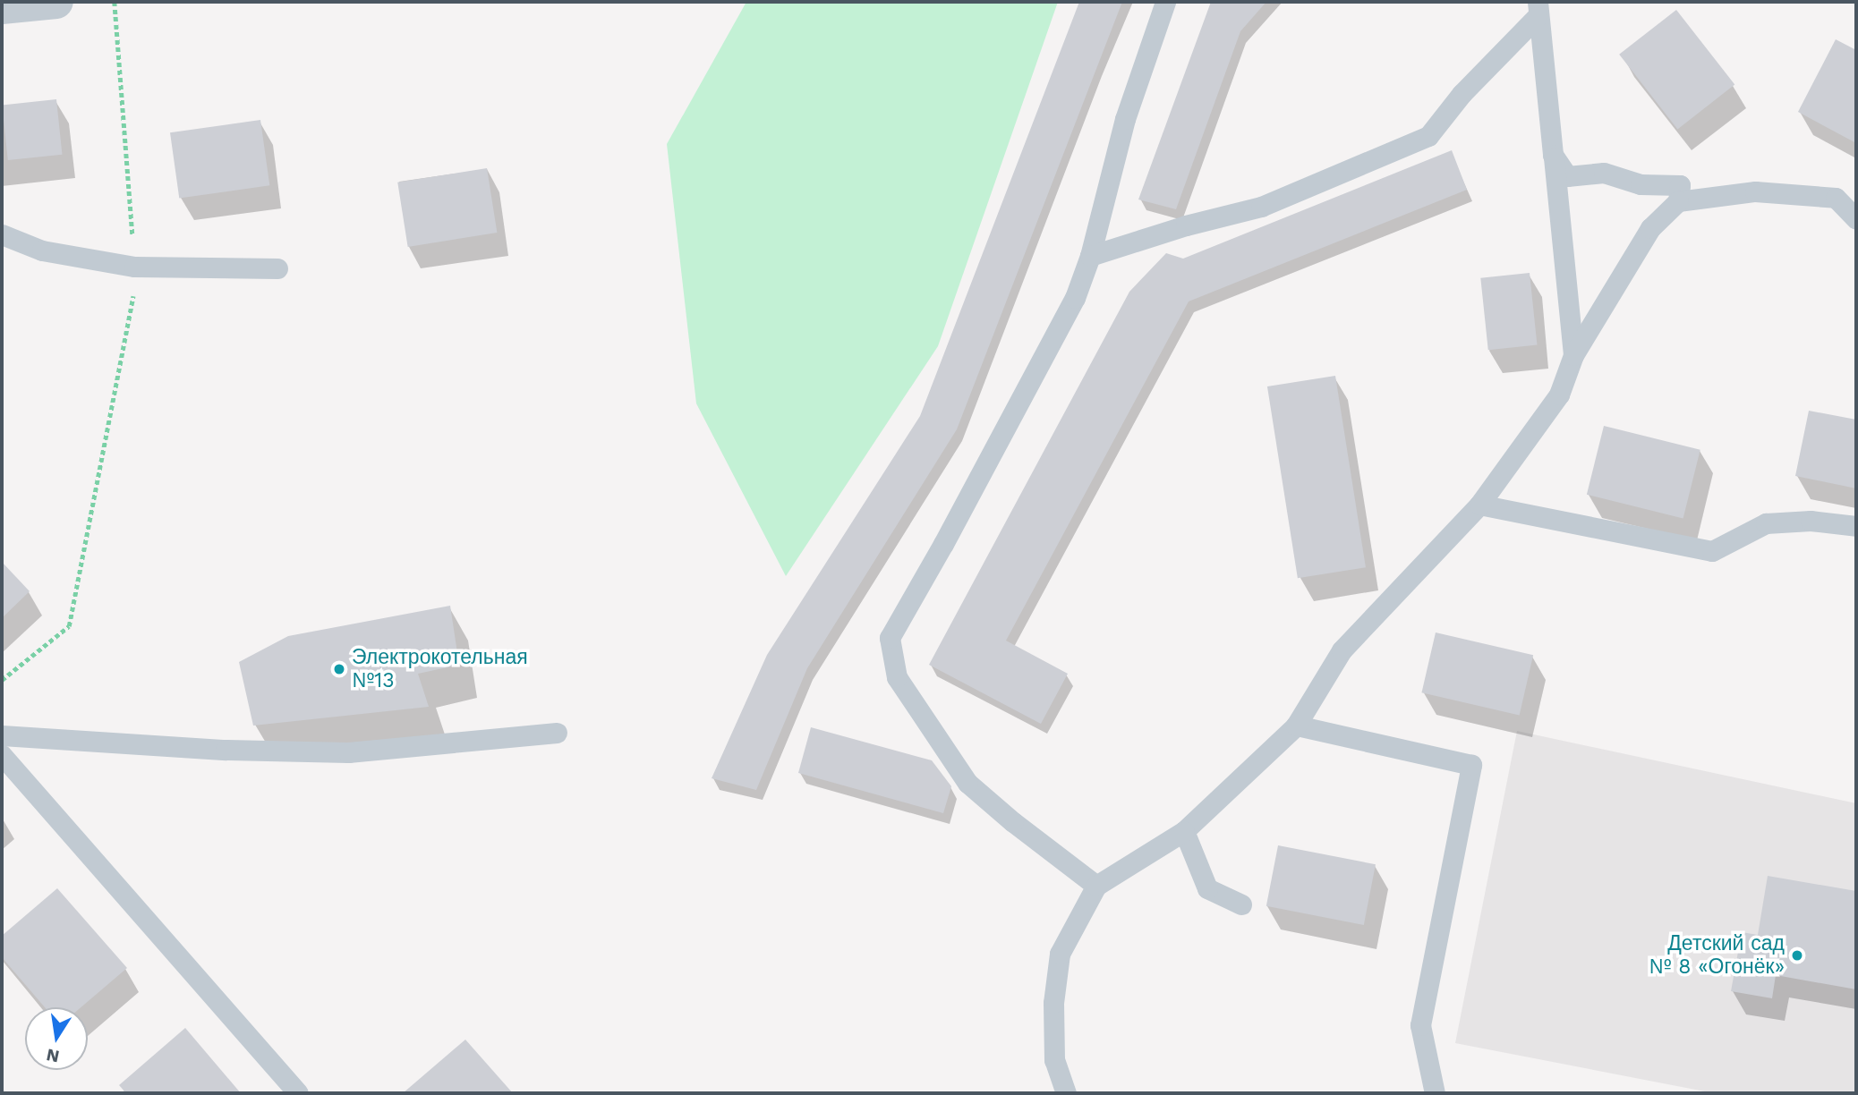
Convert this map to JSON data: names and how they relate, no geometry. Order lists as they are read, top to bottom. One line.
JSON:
{"places":["Электрокотельная №13","Детский сад № 8 «Огонёк»"],"north":"bottom"}
